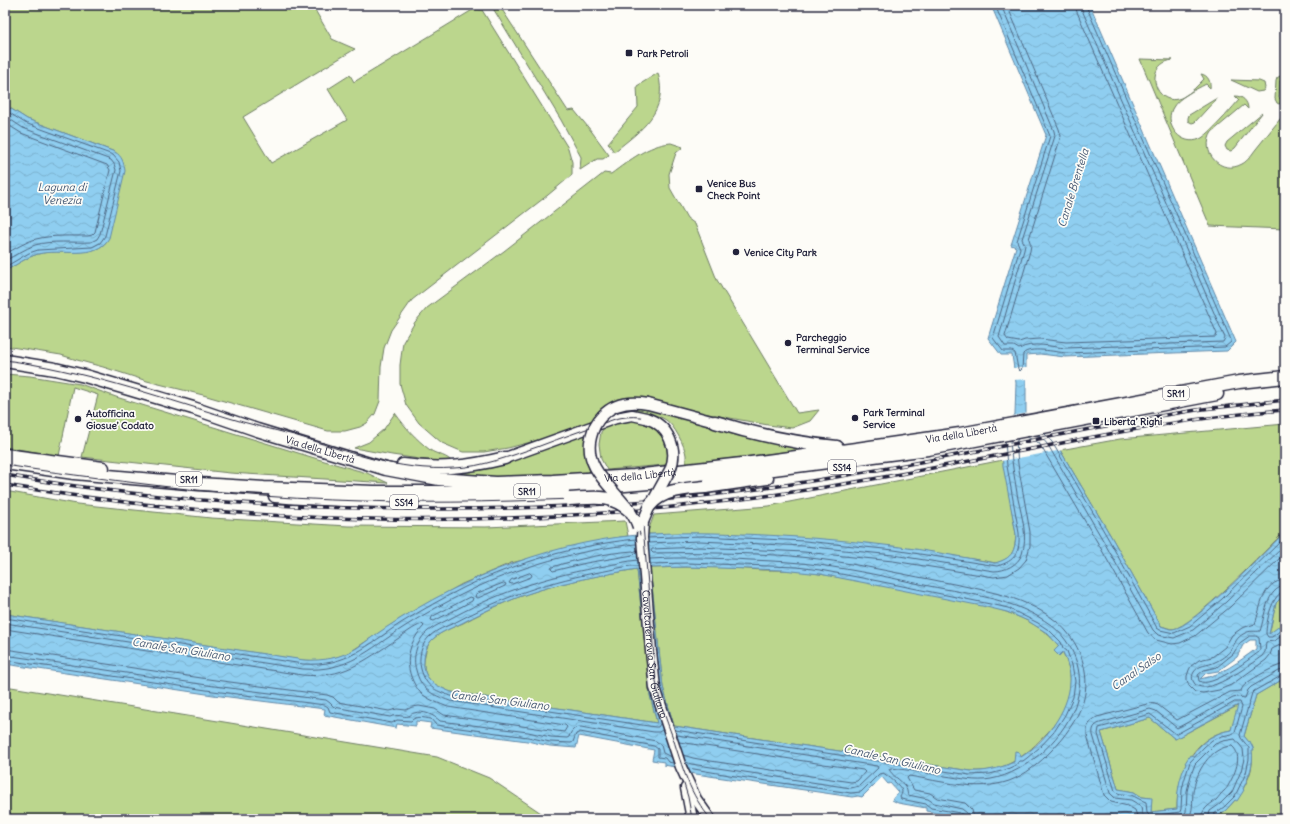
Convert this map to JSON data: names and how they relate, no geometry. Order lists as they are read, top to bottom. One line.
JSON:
{"streets":{"highway":["SR11","Via della Libertà","SS14"],"main road":["Cavalcaferrovia San Giuliano"]},"crossings":[["SR11","Via della Libertà"],["Via della Libertà","SS14"],["SS14","Cavalcaferrovia San Giuliano"]],"water":["Laguna di Venezia","Canale Brentella","Canale San Giuliano","Canal Salso"],"places":{"transit":["Park Petroli","Venice Bus Check Point","Liberta' Righi"],"other":["Venice City Park","Parcheggio Terminal Service","Park Terminal Service","Autofficina Giosue' Codato"]}}
